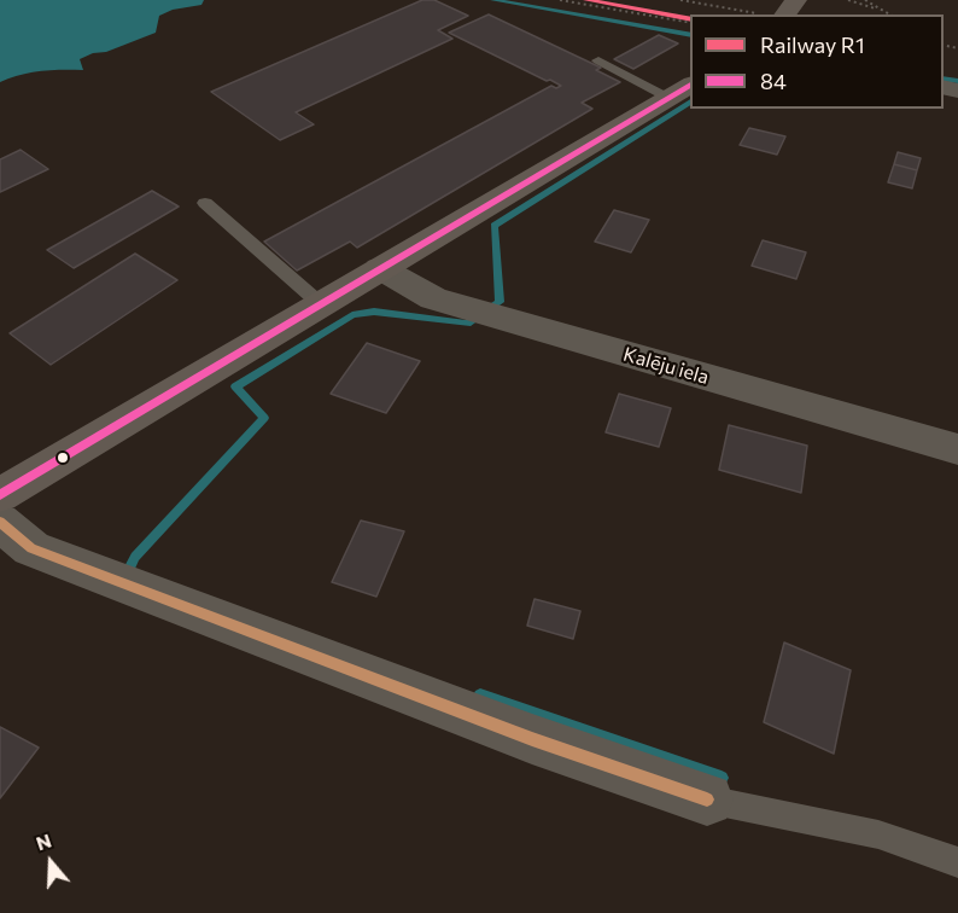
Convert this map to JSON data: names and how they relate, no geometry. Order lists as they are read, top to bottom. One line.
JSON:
{"streets":{"street":["Kalēju iela"]},"lines":["rail line R1","transit line 84"],"legend":["Railway R1","84"],"north":"top"}
